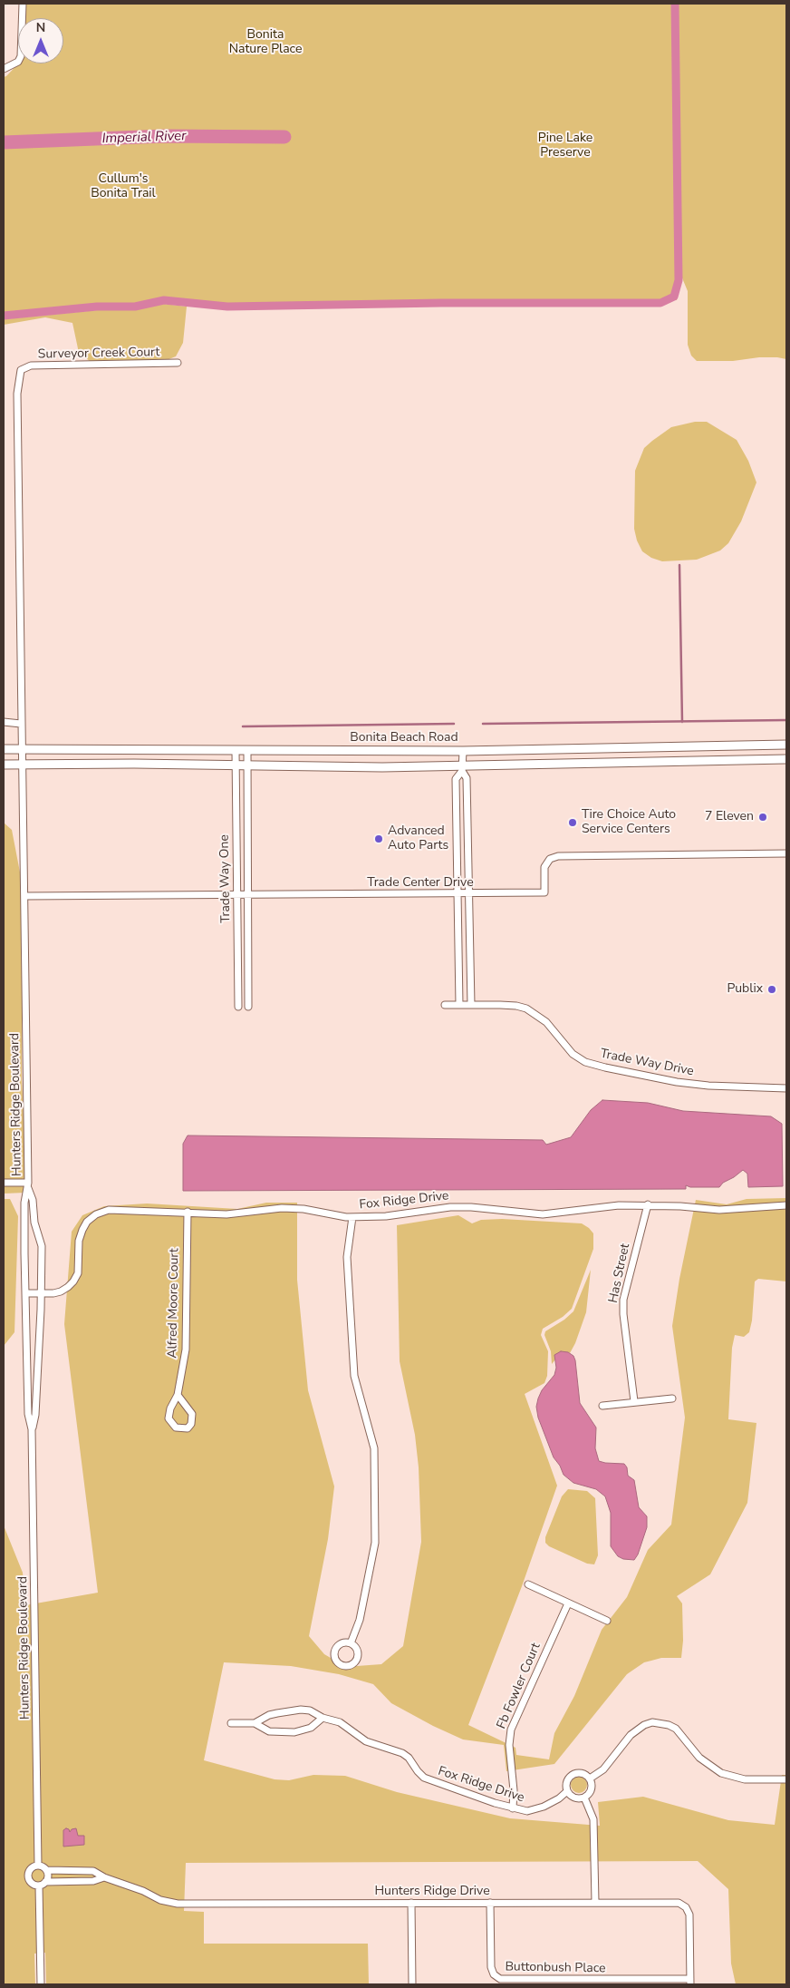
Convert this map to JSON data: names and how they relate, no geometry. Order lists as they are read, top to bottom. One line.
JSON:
{"streets":{"street":["Surveyor Creek Court","Bonita Beach Road","Trade Way One","Trade Center Drive","Trade Way Drive","Hunters Ridge Boulevard","Fox Ridge Drive","Has Street","Alfred Moore Court","Fb Fowler Court","Hunters Ridge Drive","Buttonbush Place"]},"crossings":[["Surveyor Creek Court","Hunters Ridge Boulevard"],["Bonita Beach Road","Trade Way One"],["Bonita Beach Road","Hunters Ridge Boulevard"],["Trade Way One","Trade Center Drive"],["Trade Center Drive","Hunters Ridge Boulevard"],["Hunters Ridge Boulevard","Fox Ridge Drive"],["Hunters Ridge Boulevard","Hunters Ridge Drive"],["Fox Ridge Drive","Has Street"],["Fox Ridge Drive","Alfred Moore Court"],["Fox Ridge Drive","Fb Fowler Court"],["Hunters Ridge Drive","Buttonbush Place"]],"water":["Imperial River"],"parks":["Bonita Nature Place","Pine Lake Preserve","Cullum's Bonita Trail"],"places":["7 Eleven","Tire Choice Auto Service Centers","Advanced Auto Parts","Publix"],"north":"top"}
